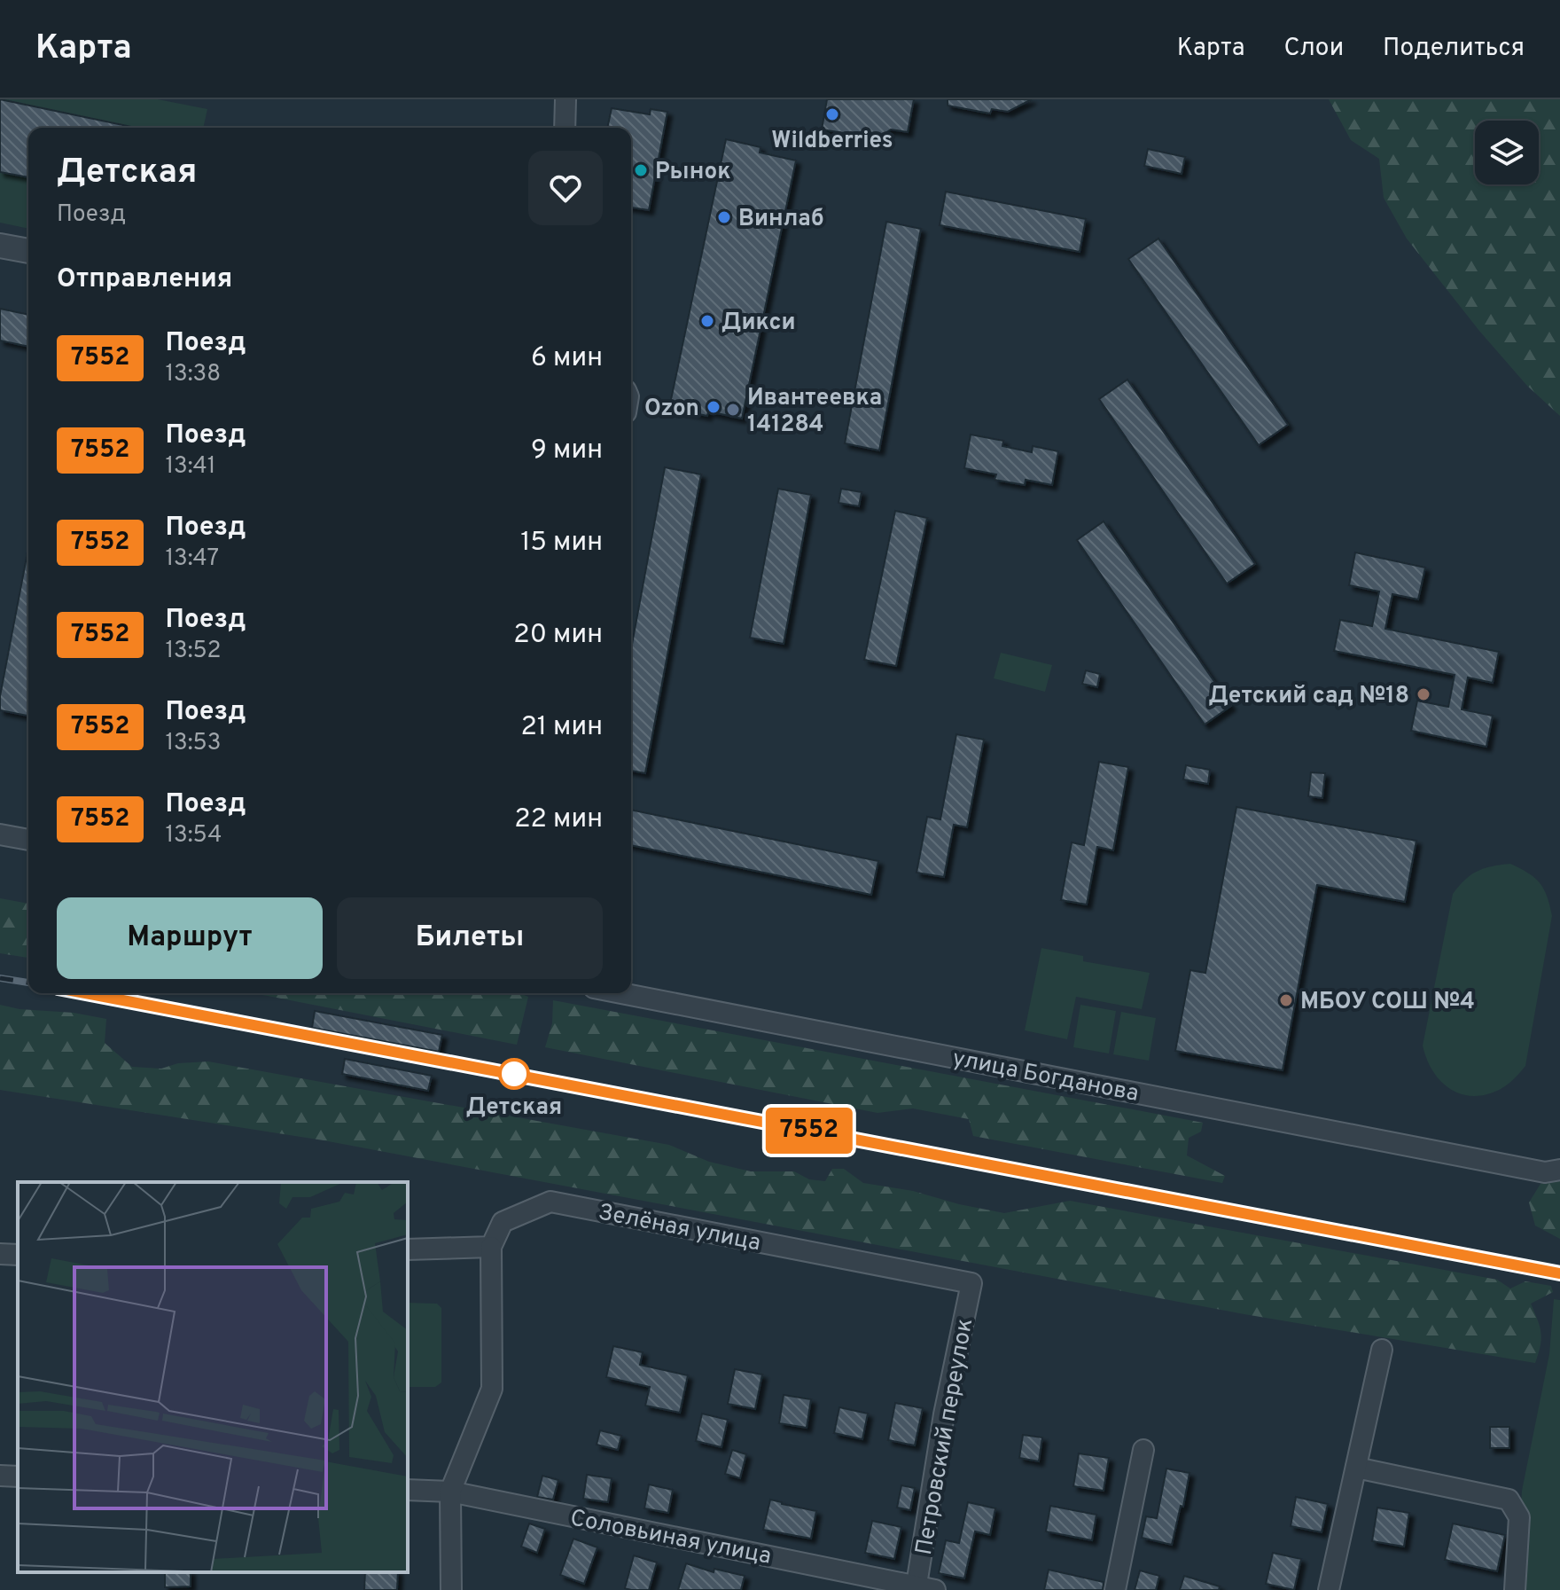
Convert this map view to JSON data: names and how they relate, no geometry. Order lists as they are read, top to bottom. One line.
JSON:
{"streets":{"street":["улица Богданова","Зелёная улица","Петровский переулок","Соловьиная улица"]},"crossings":[["Зелёная улица","Петровский переулок"],["Петровский переулок","Соловьиная улица"]],"places":["Wildberries","Рынок","Винлаб","Дикси","Ozon","Ивантеевка 141284","Детский сад №18","МБОУ СОШ №4","Детская"],"page":{"header":"Карта","nav":["Карта","Слои","Поделиться"],"on_map":"7552","heading":[["Детская","Поезд"],"Отправления"],"list":[{"mark":"7552","name":"Поезд","note":"13:38","value":"6 мин"},{"mark":"7552","name":"Поезд","note":"13:41","value":"9 мин"},{"mark":"7552","name":"Поезд","note":"13:47","value":"15 мин"},{"mark":"7552","name":"Поезд","note":"13:52","value":"20 мин"},{"mark":"7552","name":"Поезд","note":"13:53","value":"21 мин"},{"mark":"7552","name":"Поезд","note":"13:54","value":"22 мин"}],"buttons":["Маршрут","Билеты"]}}
